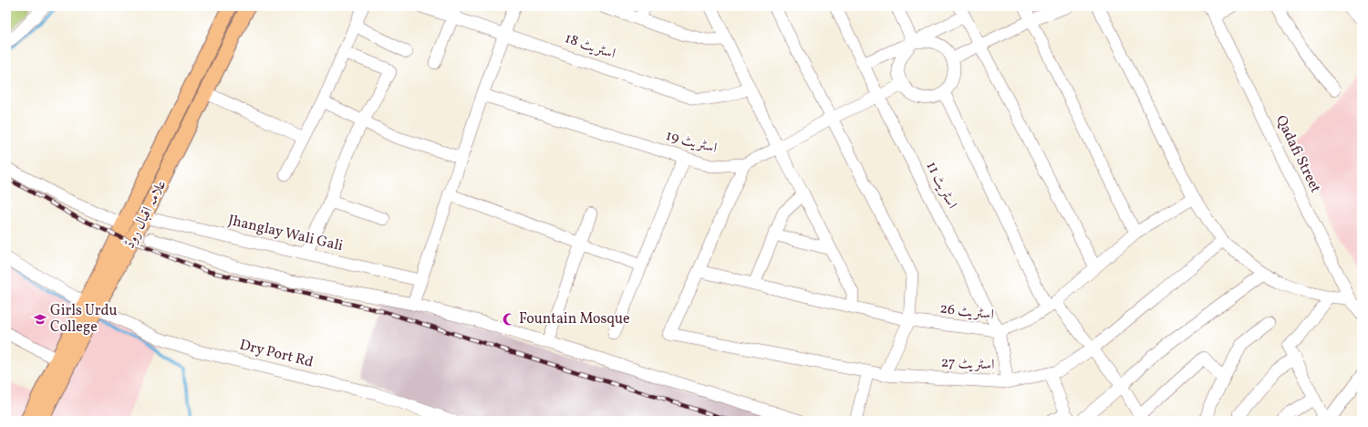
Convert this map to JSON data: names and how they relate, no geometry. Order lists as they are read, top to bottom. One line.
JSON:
{"streets":{"main road":["علامہ اقبال روڈ"],"street":["اسٹریٹ 18","اسٹریٹ 19","Qadafi Street","اسٹریٹ 11","Jhanglay Wali Gali","اسٹریٹ 26","Dry Port Rd","اسٹریٹ 27"]},"crossings":[["اسٹریٹ 19","اسٹریٹ 11"],["اسٹریٹ 11","اسٹریٹ 26"],["اسٹریٹ 11","اسٹریٹ 27"],["علامہ اقبال روڈ","Jhanglay Wali Gali"],["علامہ اقبال روڈ","Dry Port Rd"],["اسٹریٹ 26","اسٹریٹ 27"]],"places":{"school or university":["Girls Urdu College"],"mosque":["Fountain Mosque"]}}
